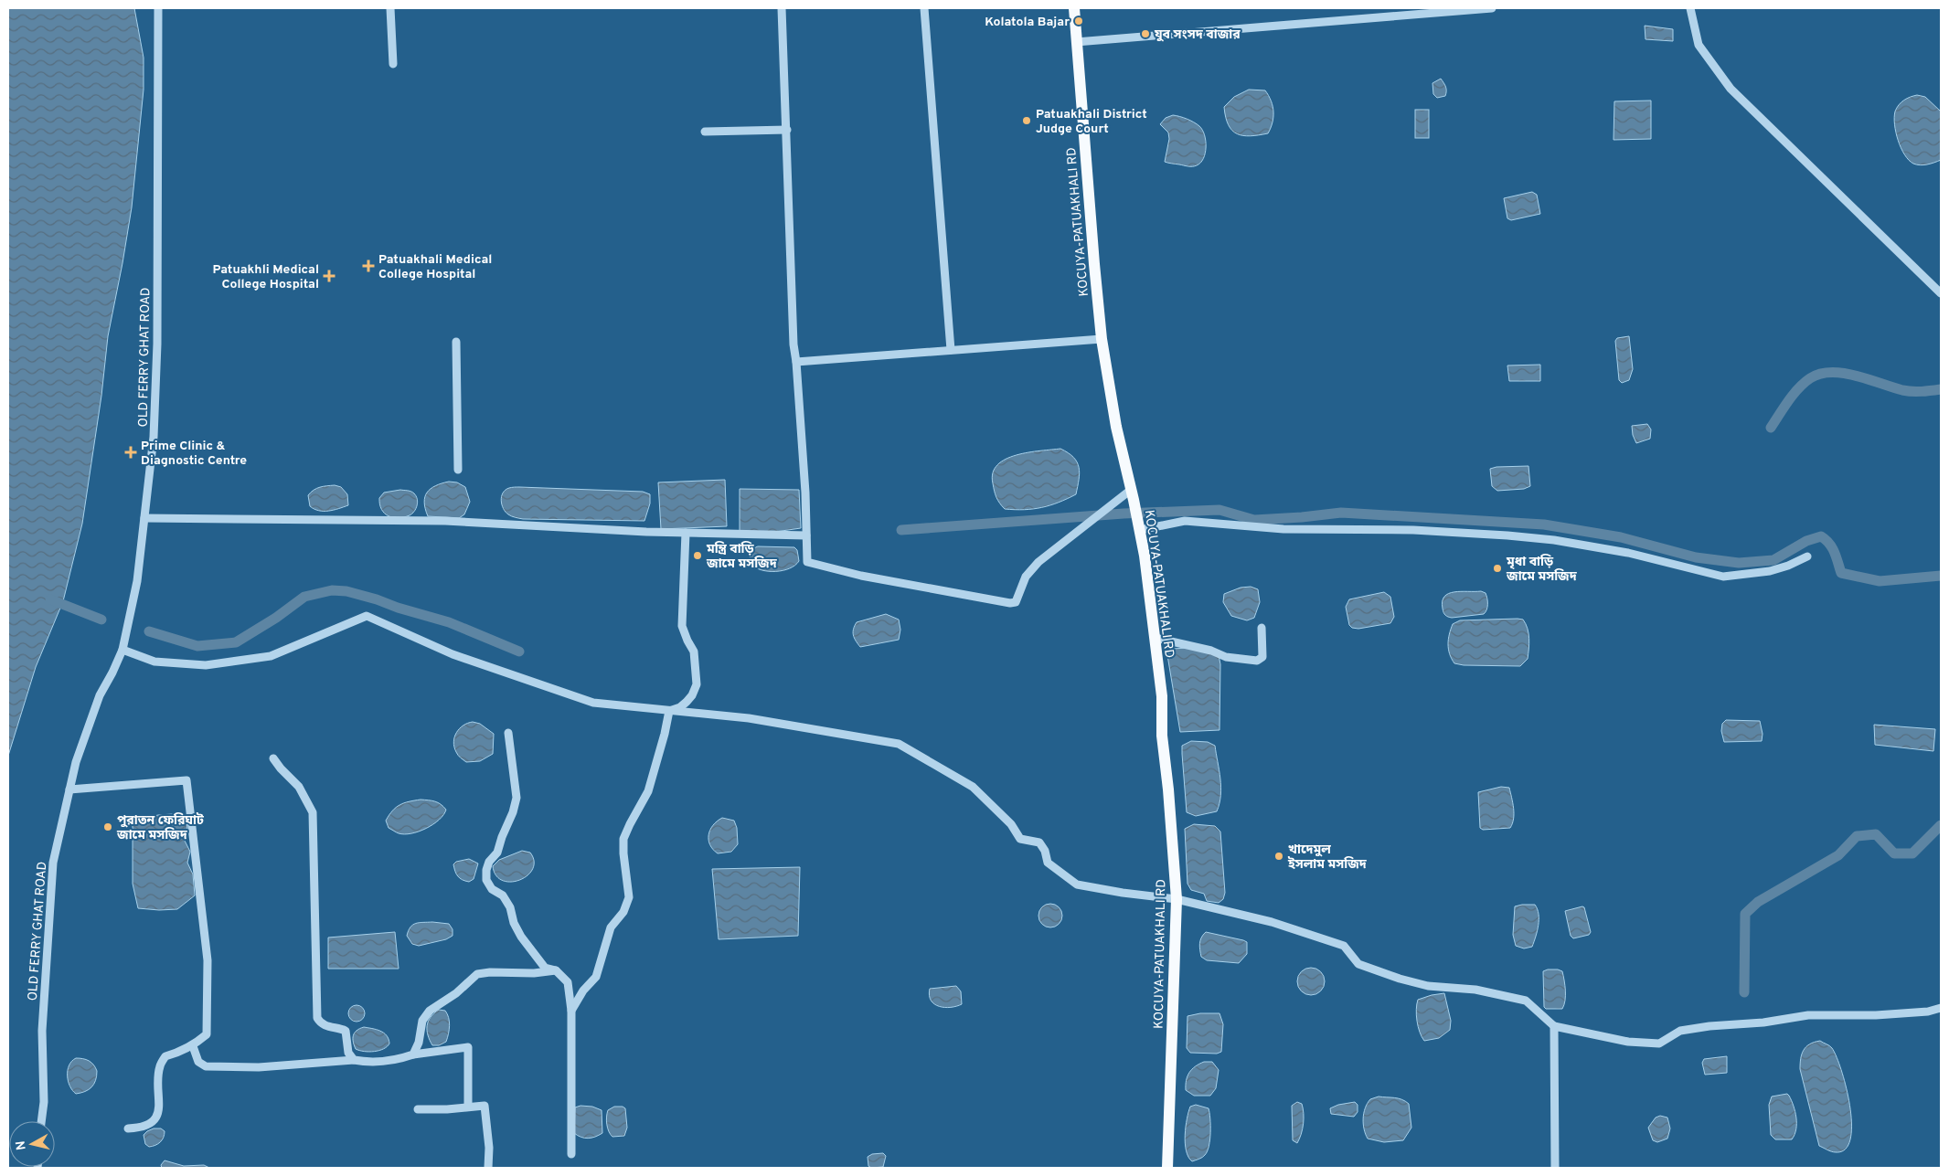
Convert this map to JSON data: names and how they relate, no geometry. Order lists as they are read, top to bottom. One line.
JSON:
{"streets":{"main road":["KOCUYA-PATUAKHALI RD"],"street":["OLD FERRY GHAT ROAD"]},"places":{"other":["Kolatola Bajar","যুব সংসদ বাজার","Patuakhali District Judge Court","মন্ত্রি বাড়ি জামে মসজিদ","মৃধা বাড়ি জামে মসজিদ","পুরাতন ফেরিঘাট জামে মসজিদ","খাদেমুল ইসলাম মসজিদ"],"health":["Patuakhali Medical College Hospital","Patuakhli Medical College Hospital","Prime Clinic & Diagnostic Centre"]},"north":"left"}
